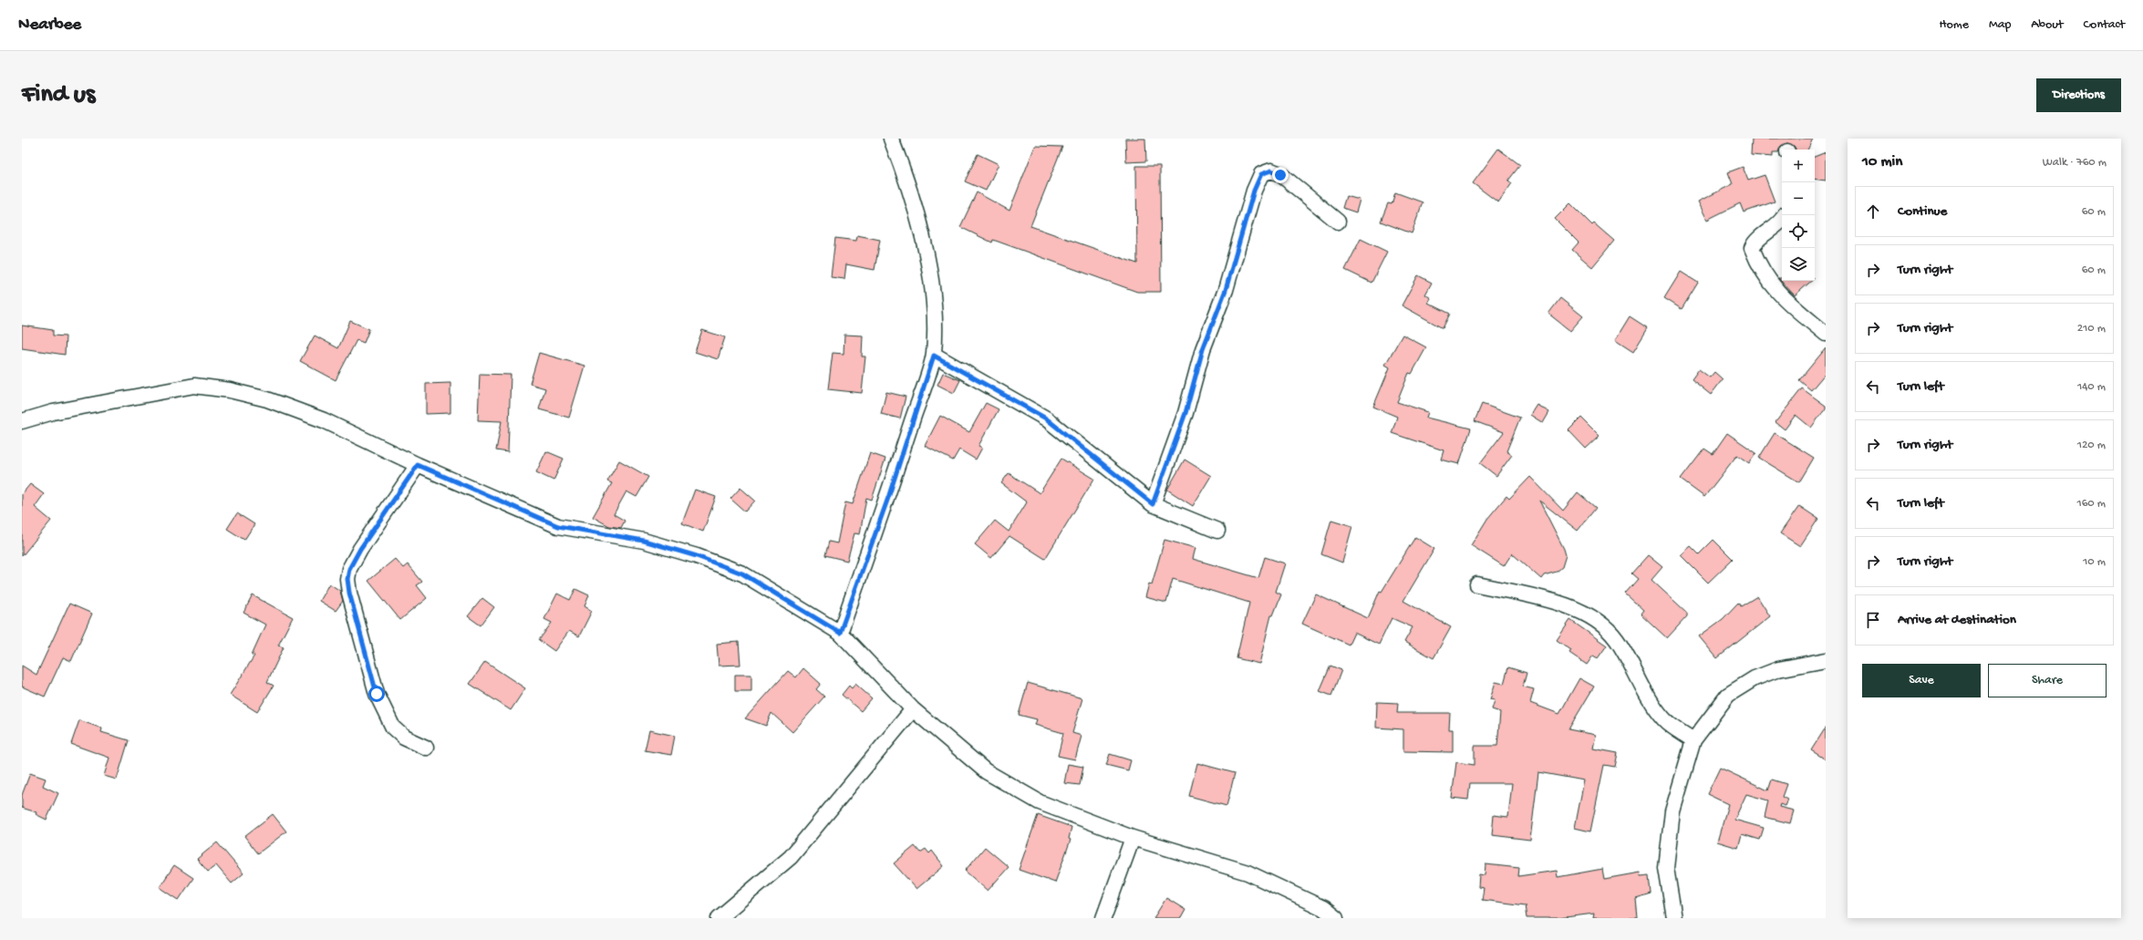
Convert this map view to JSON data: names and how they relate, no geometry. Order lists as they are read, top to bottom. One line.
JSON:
{"page":{"header":"Nearbee","nav":["Home","Map","About","Contact"],"buttons":["Directions",["Save","Share"]],"title":"Find us","heading":["10 min","Walk · 760 m"],"map_buttons":["+","−"],"list":[["Continue","60 m"],["Turn right","60 m"],["Turn right","210 m"],["Turn left","140 m"],["Turn right","120 m"],["Turn left","160 m"],["Turn right","10 m"],"Arrive at destination"]}}
